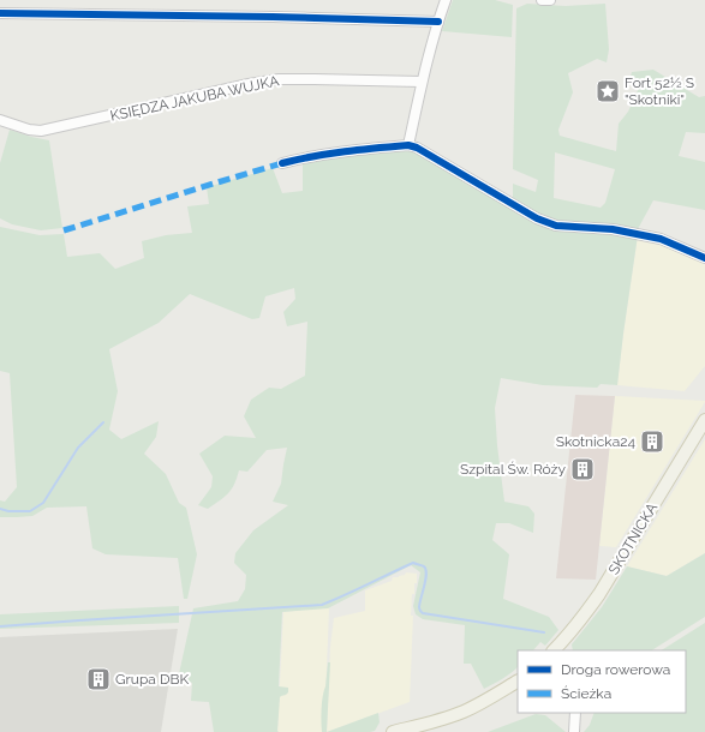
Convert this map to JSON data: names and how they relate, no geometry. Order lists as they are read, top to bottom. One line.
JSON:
{"streets":{"main road":["SKOTNICKA"],"street":["KSIĘDZA JAKUBA WUJKA"]},"places":{"place":["Fort 52½ S \"Skotniki\""],"building":["Skotnicka24","Szpital Św. Róży","Grupa DBK"]},"legend":["Droga rowerowa","Ścieżka"]}
